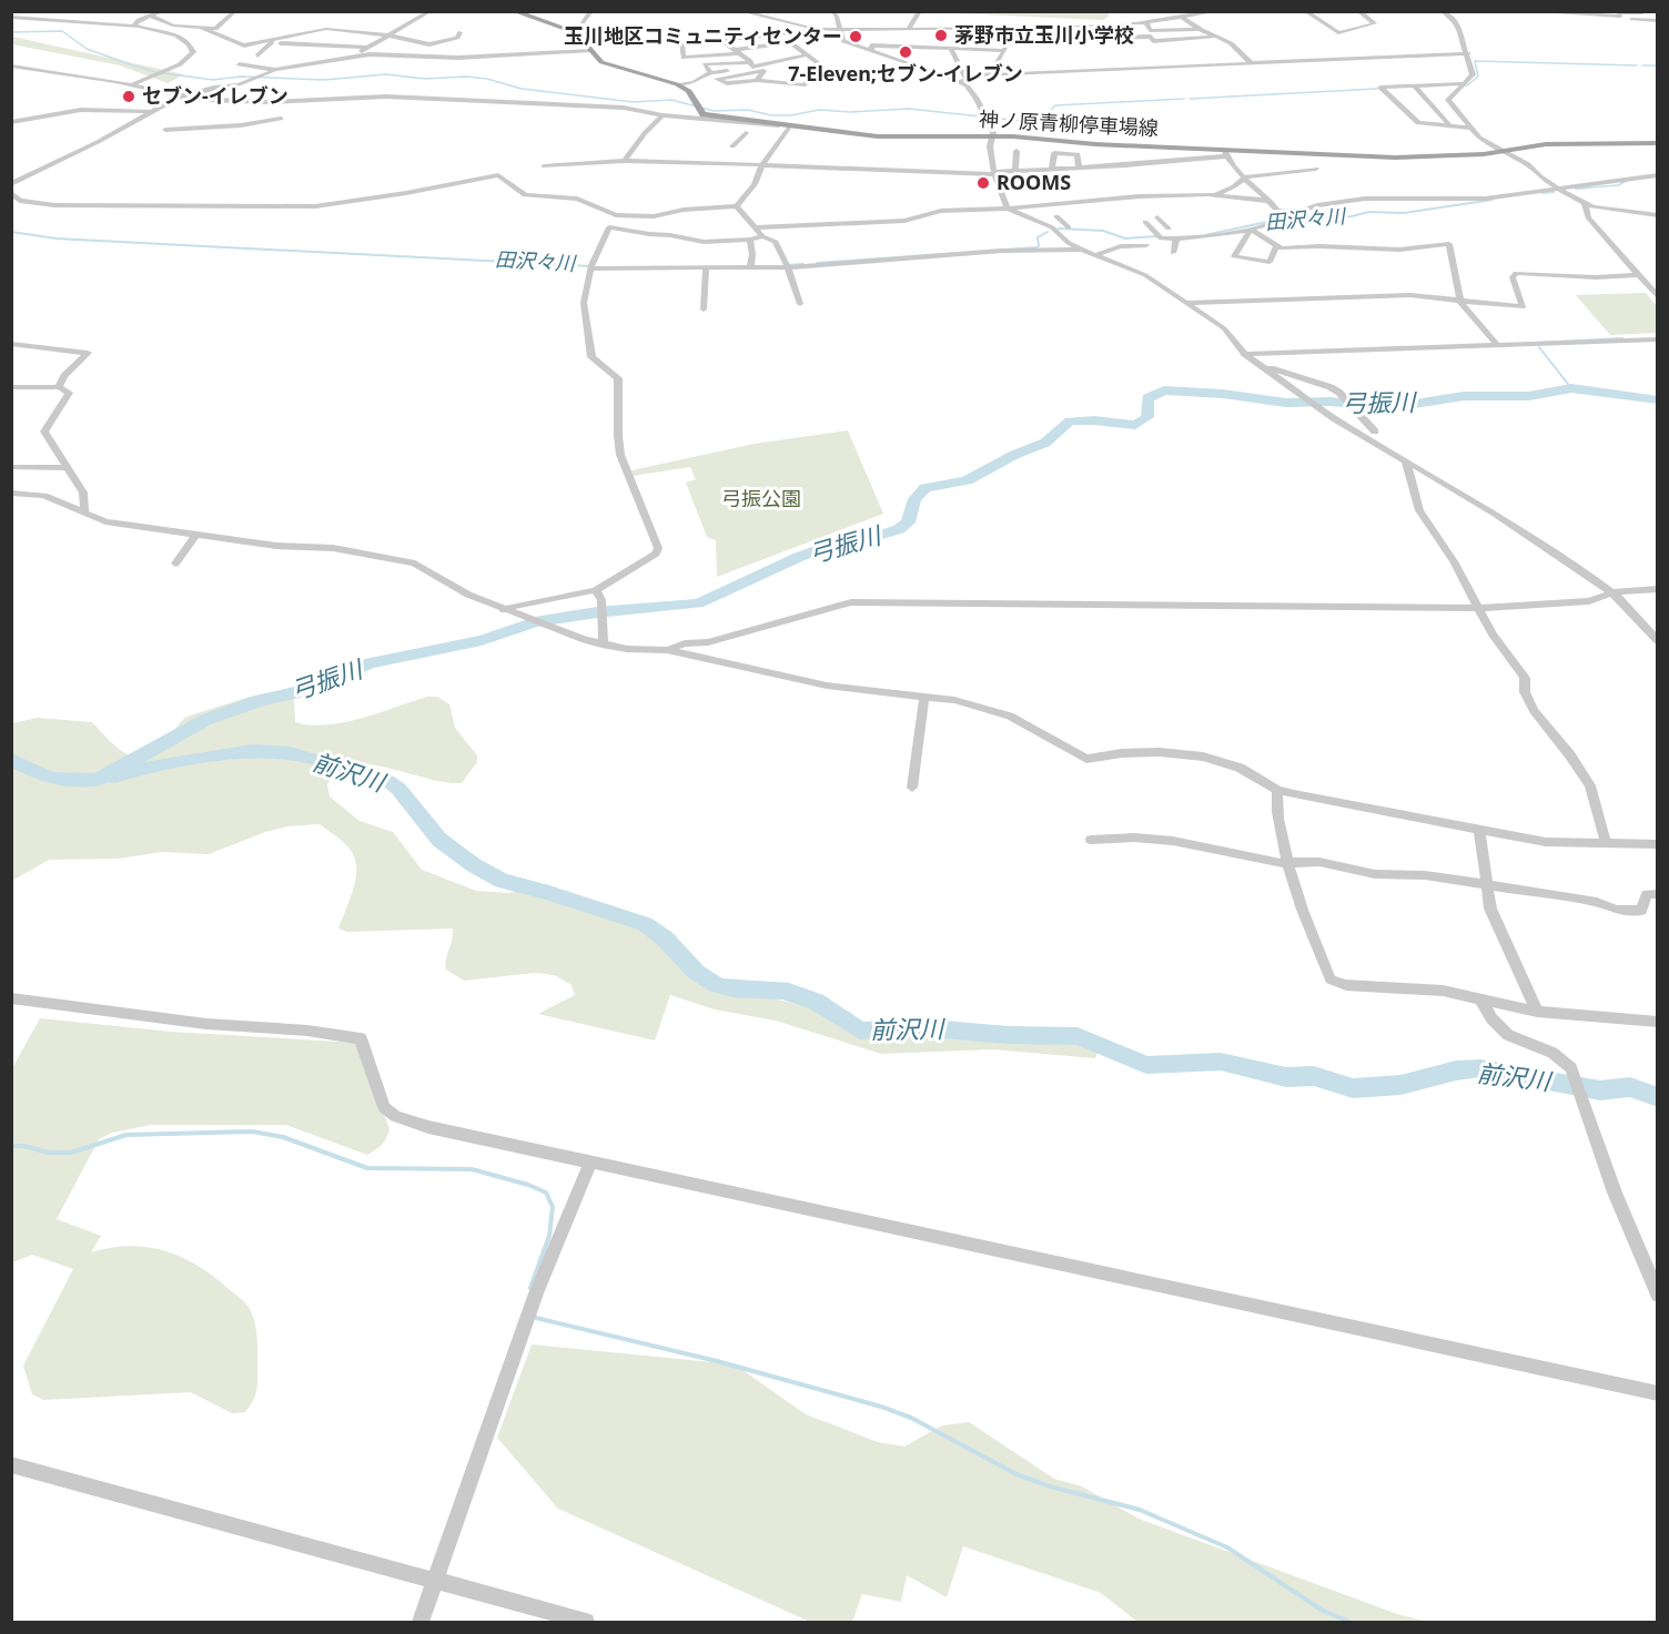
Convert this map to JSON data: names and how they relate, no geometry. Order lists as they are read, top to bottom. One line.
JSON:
{"streets":{"main road":["神ノ原青柳停車場線"]},"water":["田沢々川","弓振川","前沢川"],"parks":["弓振公園"],"places":["茅野市立玉川小学校","玉川地区コミュニティセンター","7-Eleven;セブン-イレブン","セブン-イレブン","ROOMS"]}
